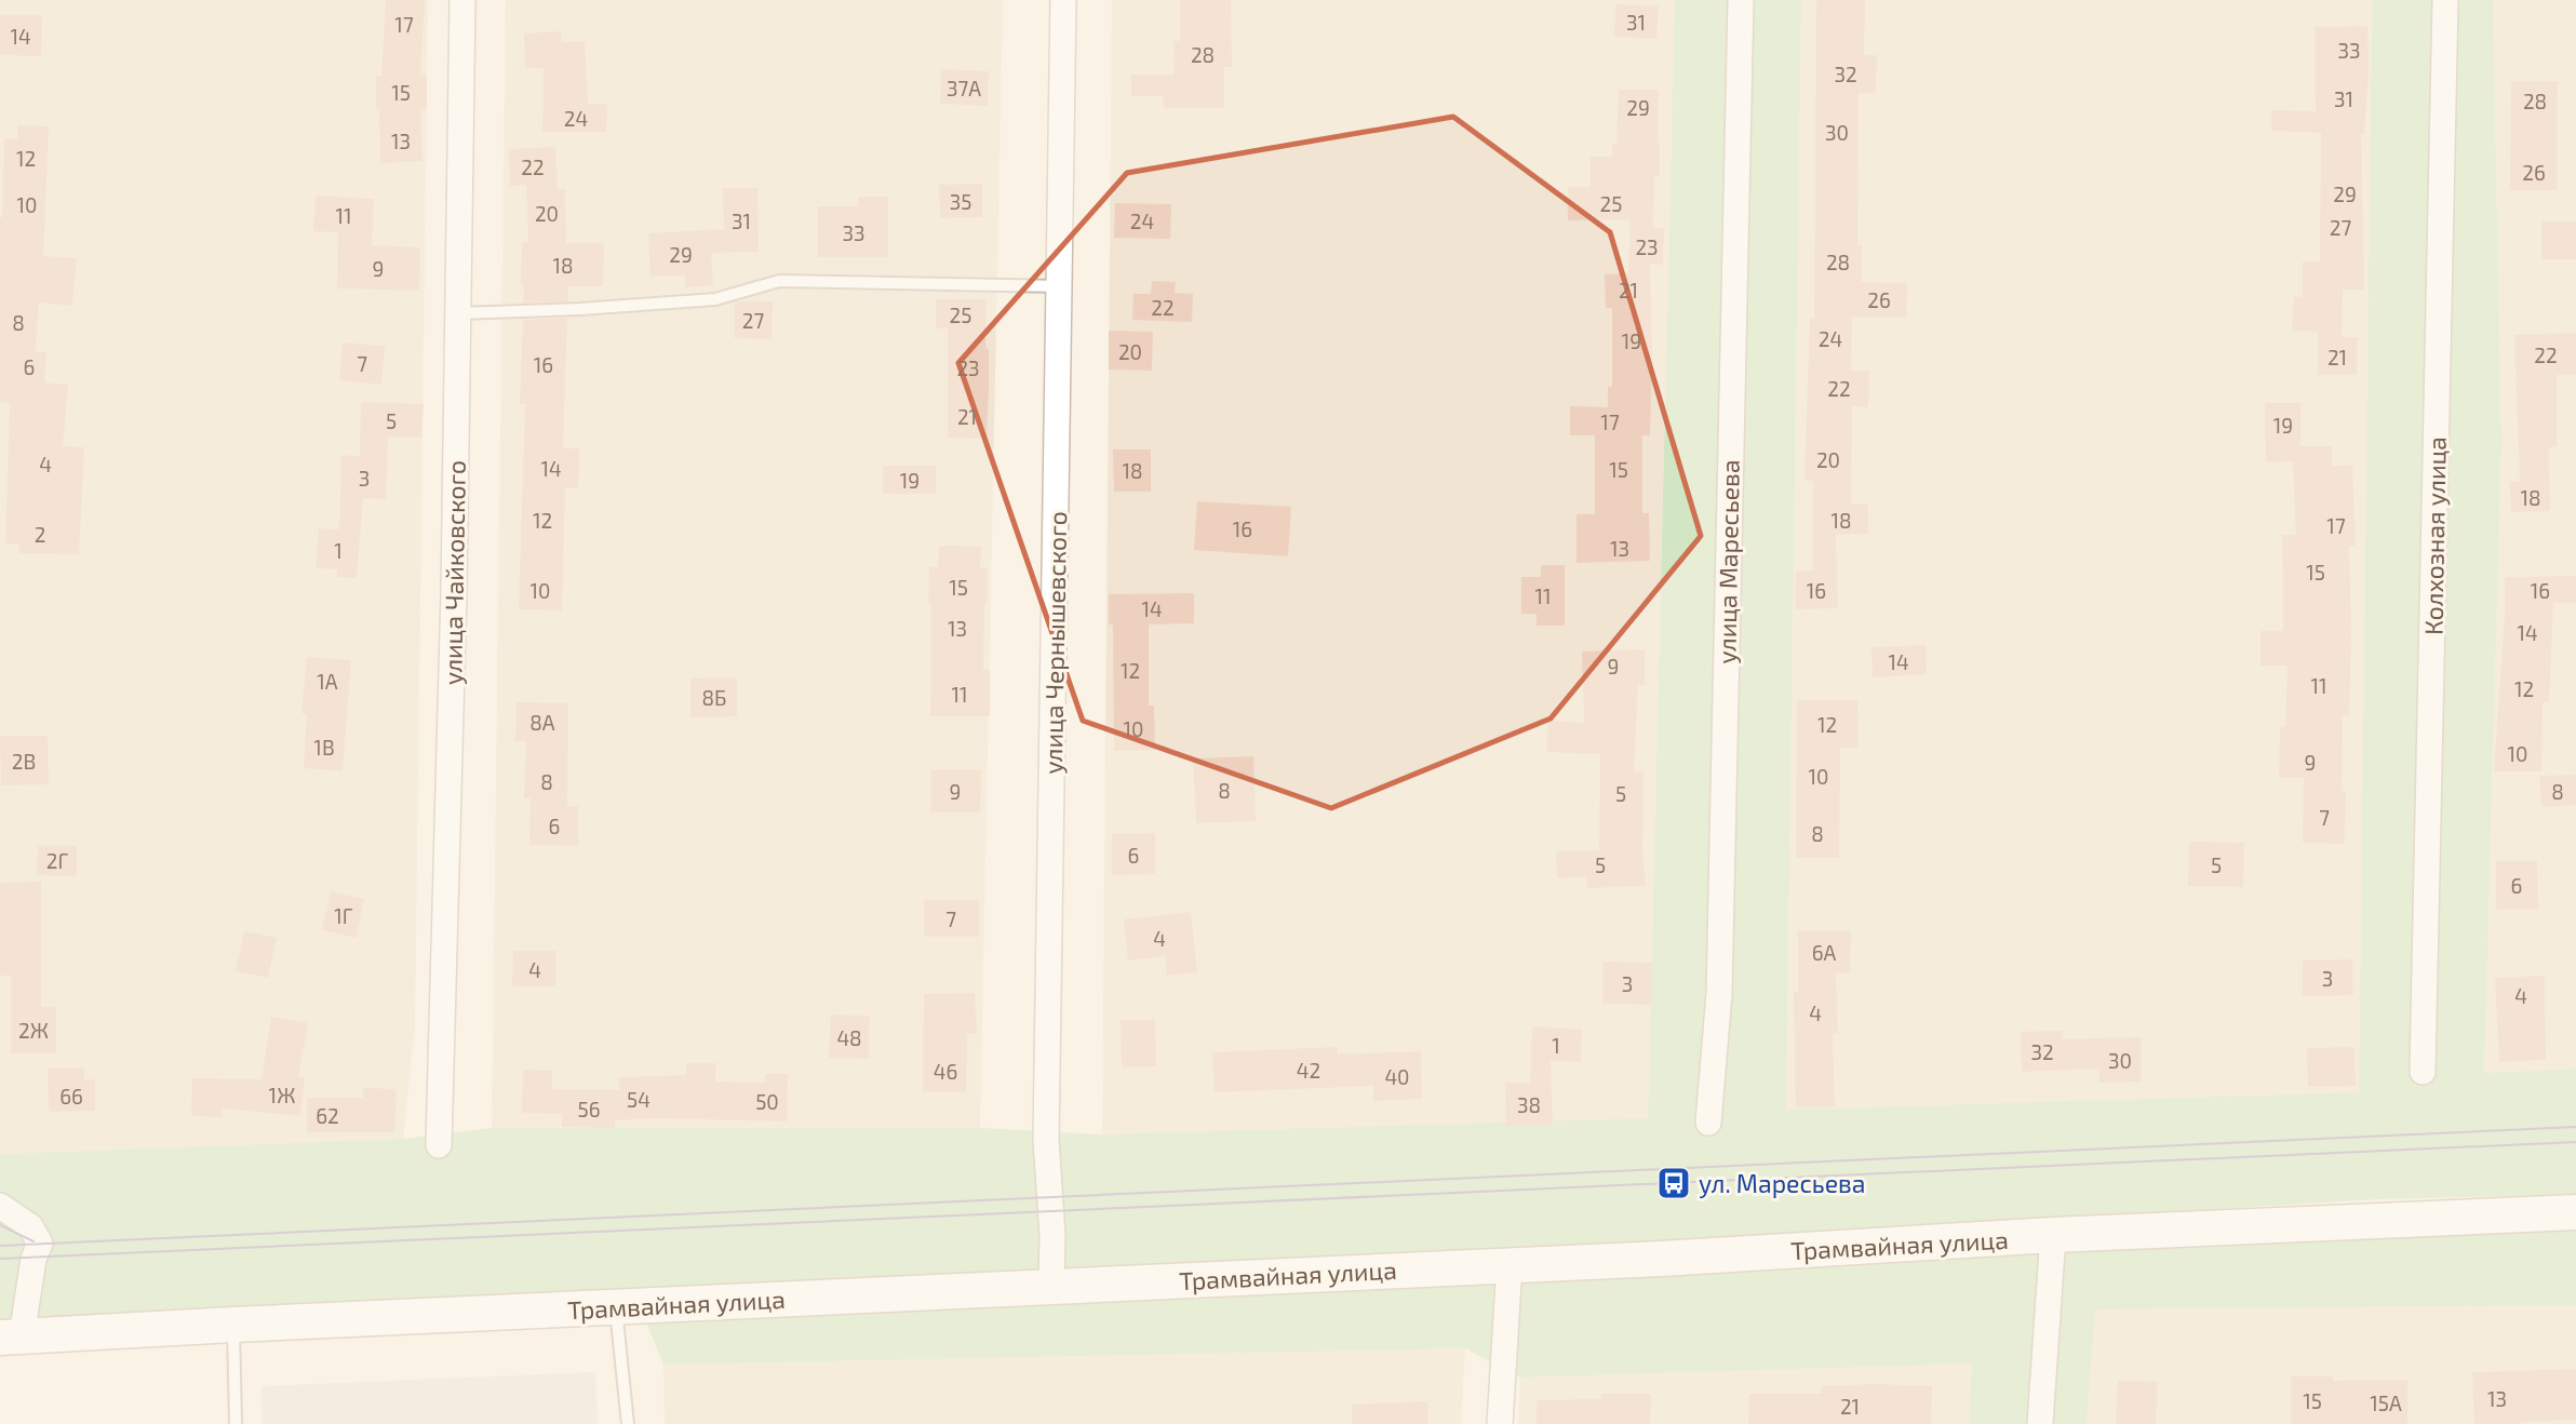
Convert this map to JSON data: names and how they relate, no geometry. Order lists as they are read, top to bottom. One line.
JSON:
{"streets":{"main road":["Трамвайная улица"],"street":["Колхозная улица","улица Маресьева","улица Чайковского","улица Чернышевского"]},"crossings":[["улица Чернышевского","Трамвайная улица"]],"places":{"bus stop":["ул. Маресьева"]},"house_numbers":["31","17","14","33","28","32","37А","15","31","28","29","24","30","13","12","22","26","29","35","25","10","20","11","31","24","27","33","23","29","28","18","9","21","26","22","25","27","8","24","19","20","22","21","7","16","6","23","22","21","5","17","19","20","4","14","15","18","3","19","18","12","18","17","16","2","13","1","15","15","10","16","16","11","14","13","14","14","9","12","1А","11","12","11","8Б","8А","12","10","1В","10","2В","9","10","8","8","9","8","5","7","6","8","6","2Г","5","5","6","1Г","7","4","6А","4","3","3","4","4","2Ж","48","1","32","30","42","46","40","1Ж","66","54","50","38","56","62","13","15","15А","21"]}
